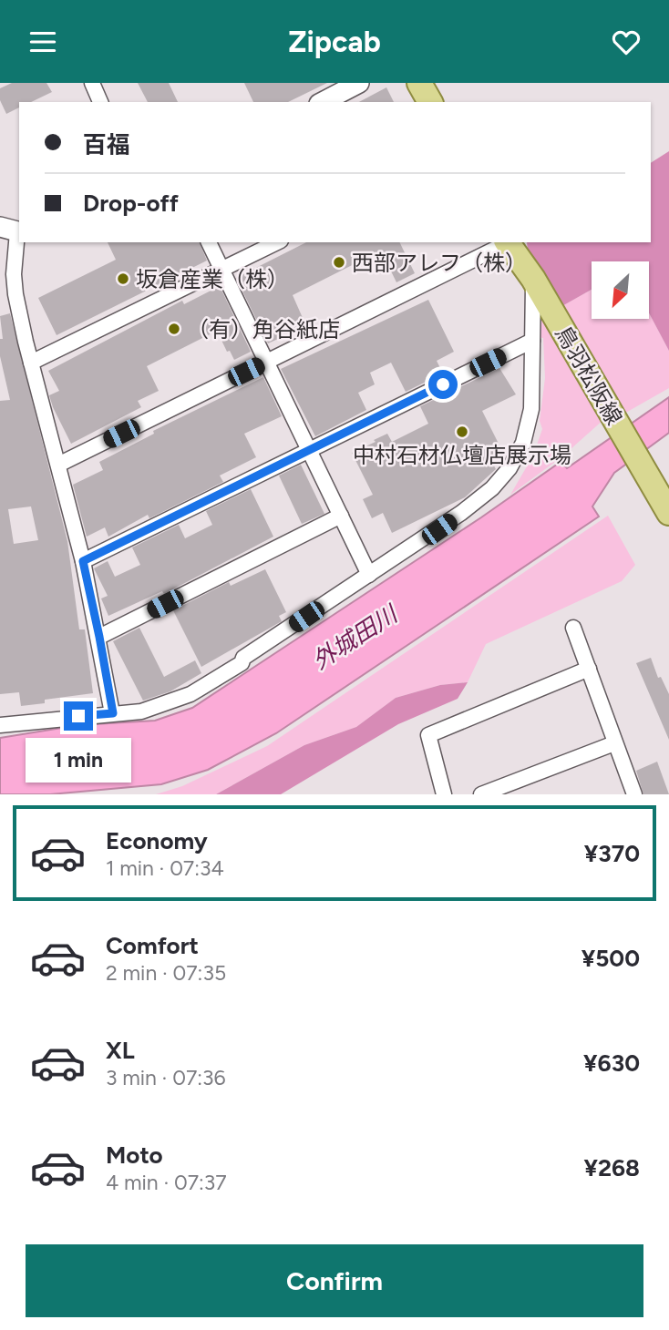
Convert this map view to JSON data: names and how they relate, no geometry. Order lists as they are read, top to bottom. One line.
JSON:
{"streets":{"main road":["鳥羽松阪線"]},"water":["外城田川"],"places":["西部アレフ（株）","坂倉産業（株）","（有）角谷紙店","中村石材仏壇店展示場"],"north":"bottom left","page":{"header":"Zipcab","banner":["百福","Drop-off"],"bubble":"1 min","list":[{"name":"Economy","note":"1 min · 07:34","value":"¥370"},{"name":"Comfort","note":"2 min · 07:35","value":"¥500"},{"name":"XL","note":"3 min · 07:36","value":"¥630"},{"name":"Moto","note":"4 min · 07:37","value":"¥268"}],"buttons":"Confirm"}}
